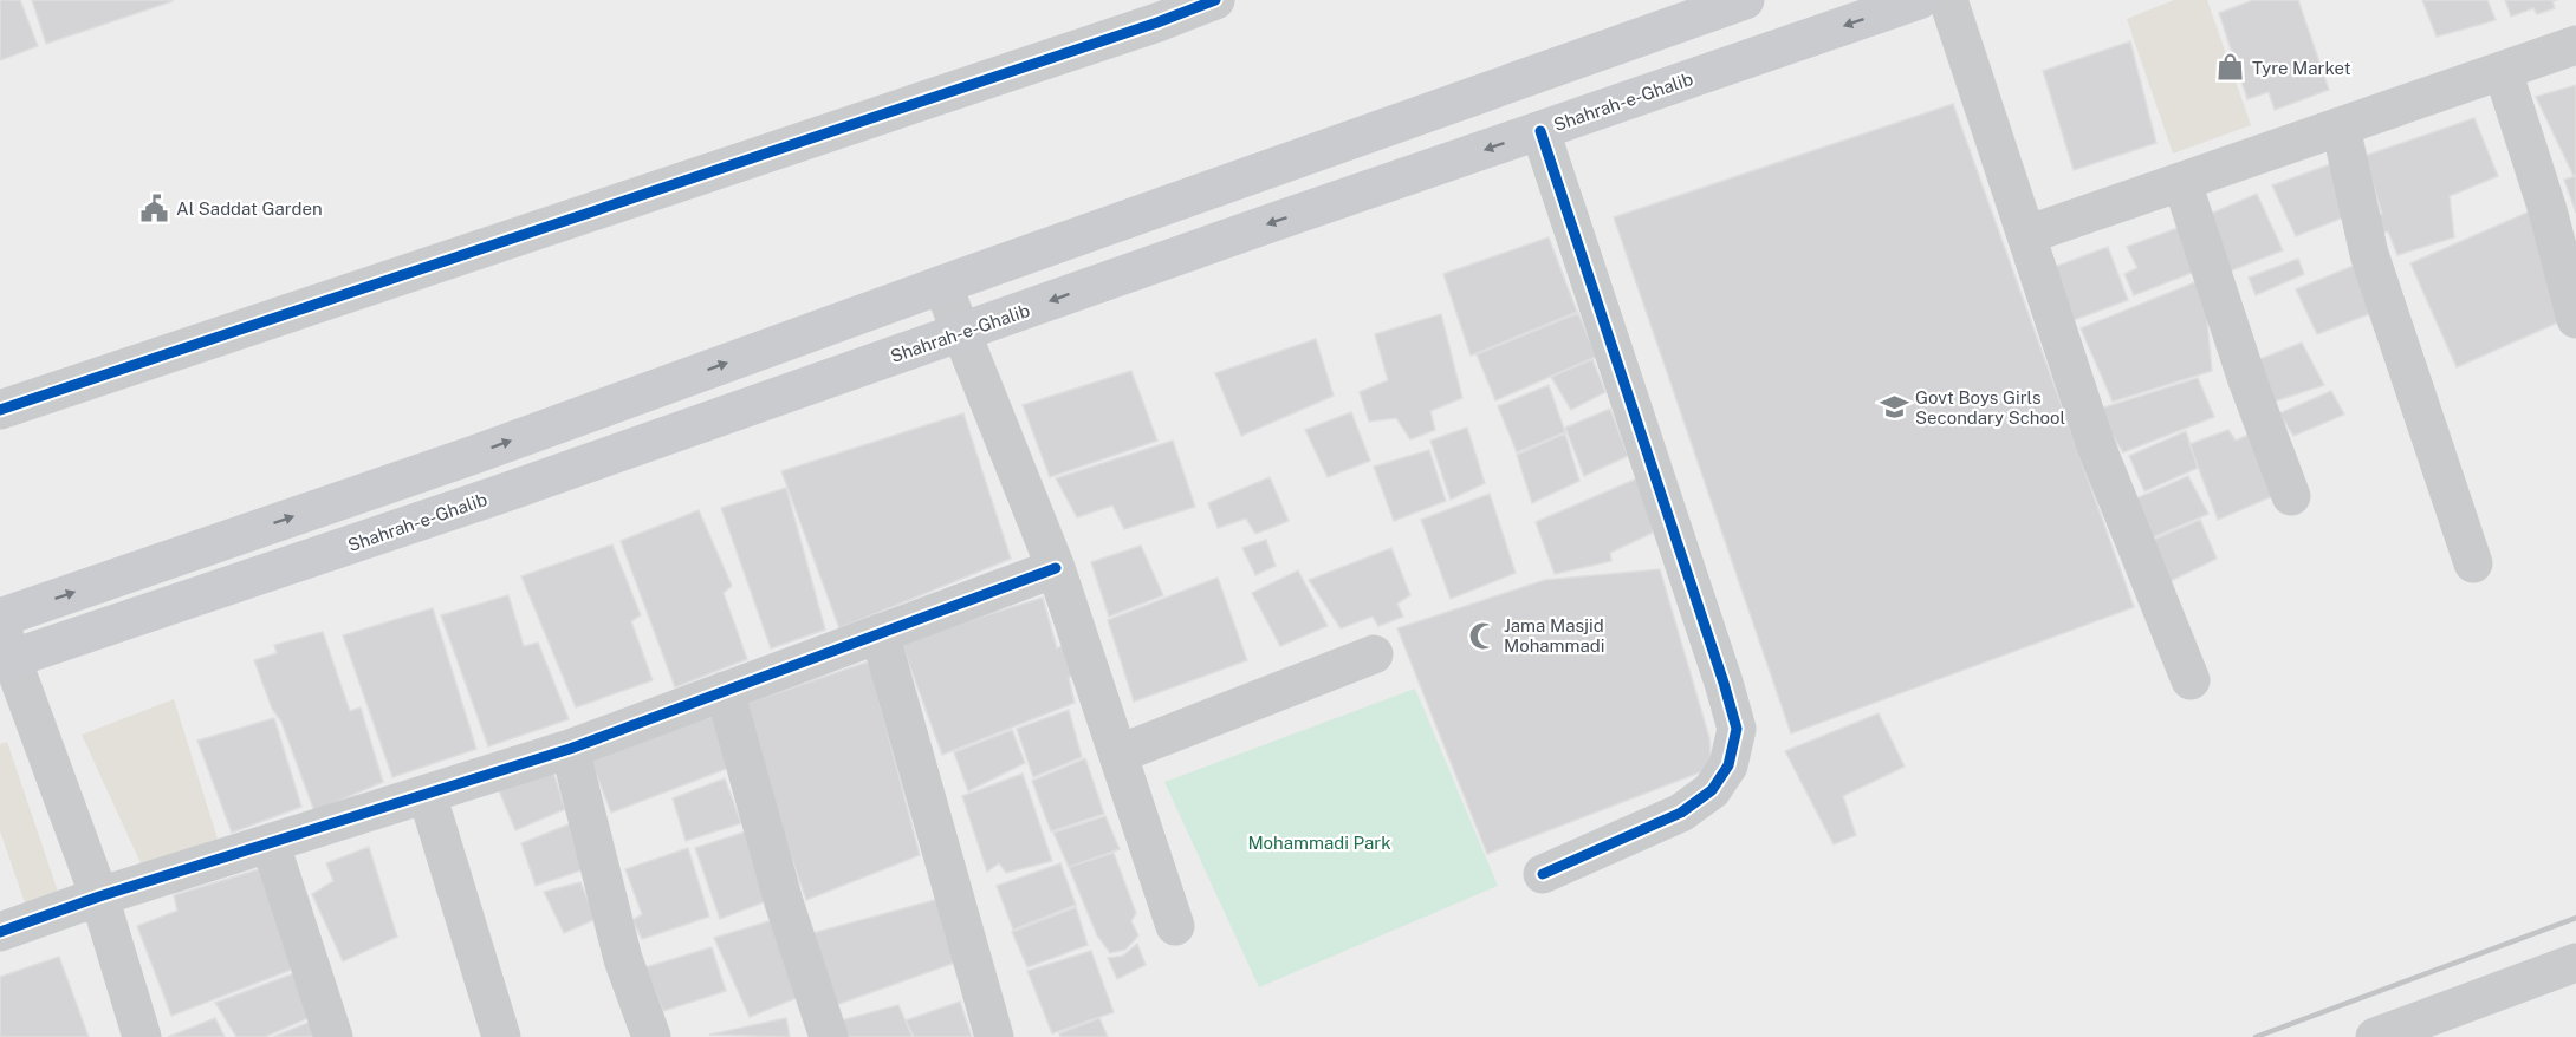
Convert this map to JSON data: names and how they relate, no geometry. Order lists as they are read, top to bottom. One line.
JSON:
{"streets":{"main road":["Shahrah-e-Ghalib"]},"parks":["Mohammadi Park"],"places":{"shop":["Tyre Market"],"public building":["Al Saddat Garden"],"school or university":["Govt Boys Girls Secondary School"],"mosque":["Jama Masjid Mohammadi"]}}
